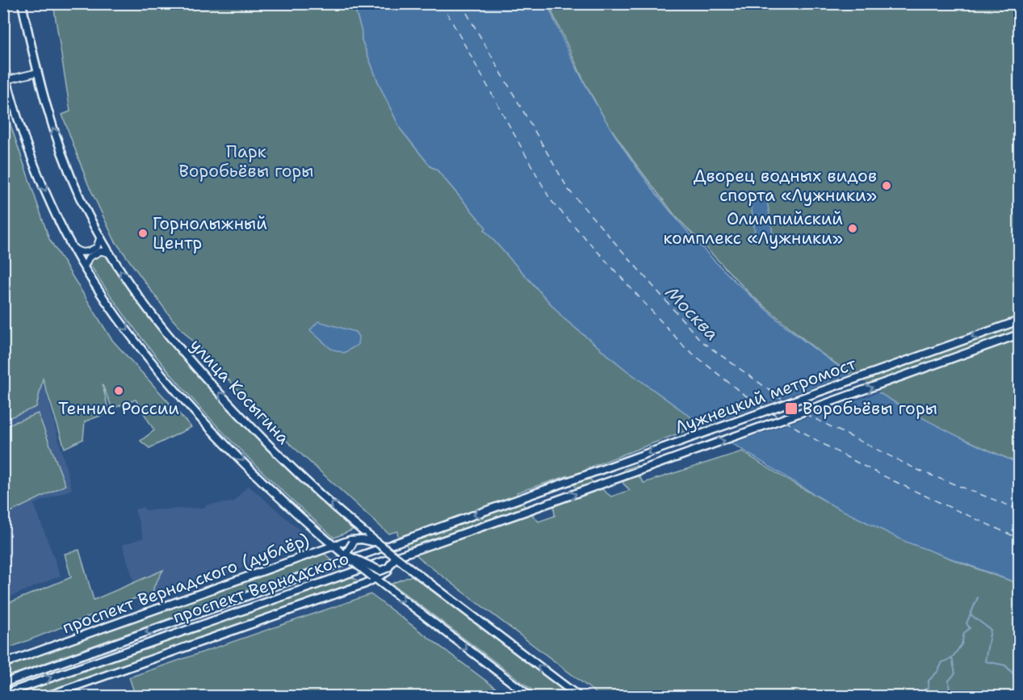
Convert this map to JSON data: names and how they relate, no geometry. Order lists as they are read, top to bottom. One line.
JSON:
{"streets":{"main road":["улица Косыгина","Лужнецкий метромост","проспект Вернадского (дублёр)","проспект Вернадского"]},"crossings":[["улица Косыгина","проспект Вернадского (дублёр)"],["Лужнецкий метромост","проспект Вернадского"]],"water":["Москва"],"parks":["Парк Воробьёвы горы"],"places":{"other":["Дворец водных видов спорта «Лужники»","Олимпийский комплекс «Лужники»","Горнолыжный Центр","Теннис России"],"transit":["Воробьёвы горы"]}}
